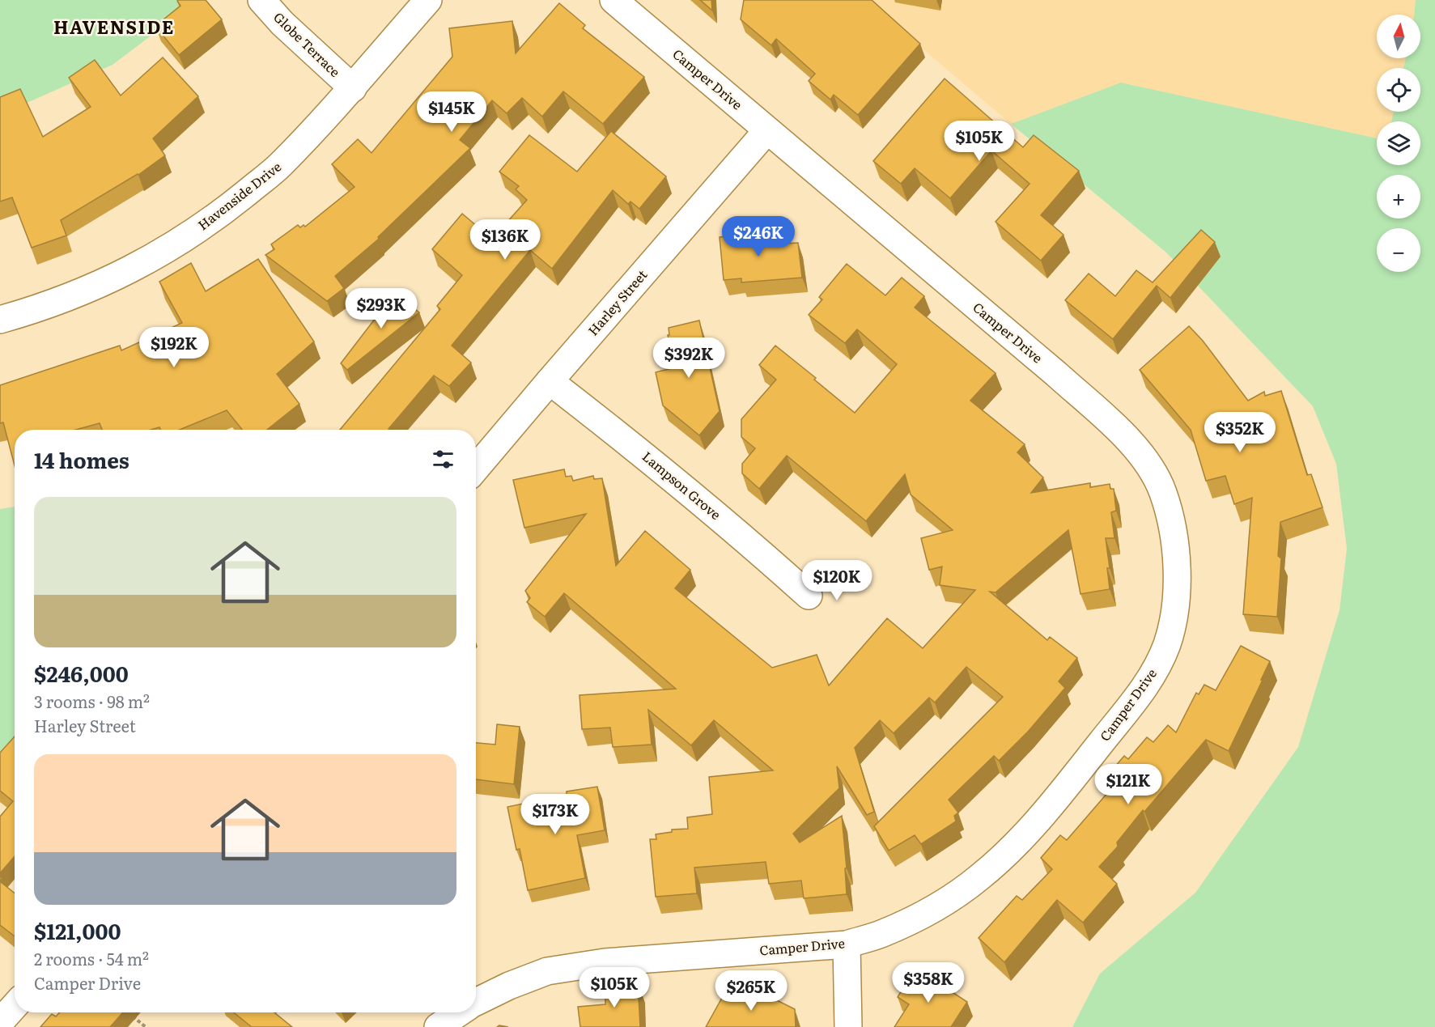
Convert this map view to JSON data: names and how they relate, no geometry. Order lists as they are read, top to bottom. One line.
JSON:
{"streets":{"street":["Globe Terrace","Camper Drive","Havenside Drive","Harley Street","Lampson Grove"]},"crossings":[["Globe Terrace","Havenside Drive"],["Camper Drive","Harley Street"],["Harley Street","Lampson Grove"]],"districts":["HAVENSIDE"],"north":"top","page":{"map_buttons":["+","−"],"price":["$145K","$105K","$246K","$136K","$293K","$192K","$392K","$352K","$120K","$121K","$173K","$358K","$105K","$265K"],"heading":"14 homes","list":[{"name":"$246,000","note":"3 rooms · 98 m² · Harley Street"},{"name":"$121,000","note":"2 rooms · 54 m² · Camper Drive"}]}}
